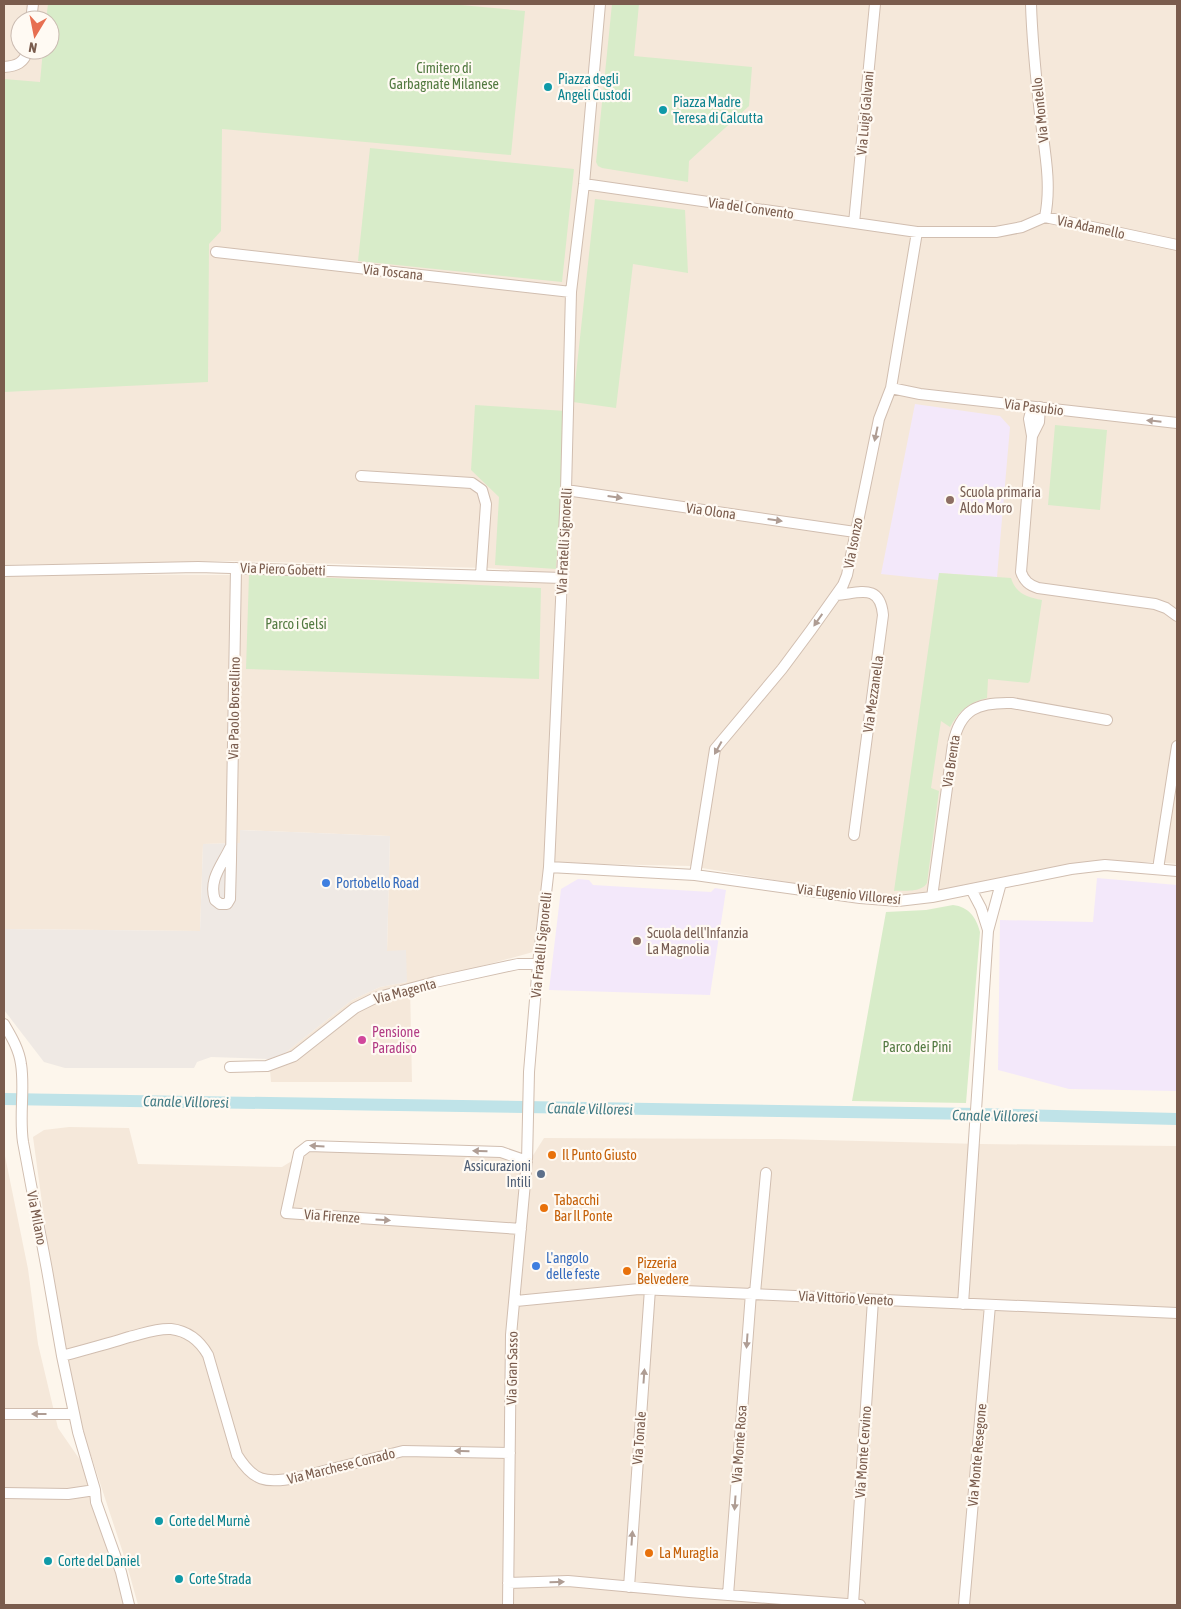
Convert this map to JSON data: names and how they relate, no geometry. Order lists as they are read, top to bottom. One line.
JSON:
{"streets":{"street":["Via Montello","Via Luigi Galvani","Via del Convento","Via Adamello","Via Toscana","Via Pasubio","Via Olona","Via Fratelli Signorelli","Via Isonzo","Via Piero Gobetti","Via Mezzanella","Via Paolo Borsellino","Via Brenta","Via Eugenio Villoresi","Via Magenta","Via Firenze","Via Milano","Via Vittorio Veneto","Via Gran Sasso","Via Tonale","Via Monte Rosa","Via Monte Cervino","Via Monte Resegone","Via Marchese Corrado"]},"crossings":[["Via Montello","Via Adamello"],["Via Luigi Galvani","Via del Convento"],["Via del Convento","Via Adamello"],["Via del Convento","Via Fratelli Signorelli"],["Via del Convento","Via Isonzo"],["Via Adamello","Via Isonzo"],["Via Toscana","Via Fratelli Signorelli"],["Via Pasubio","Via Isonzo"],["Via Olona","Via Fratelli Signorelli"],["Via Olona","Via Isonzo"],["Via Fratelli Signorelli","Via Piero Gobetti"],["Via Fratelli Signorelli","Via Eugenio Villoresi"],["Via Fratelli Signorelli","Via Magenta"],["Via Fratelli Signorelli","Via Gran Sasso"],["Via Isonzo","Via Mezzanella"],["Via Isonzo","Via Eugenio Villoresi"],["Via Piero Gobetti","Via Paolo Borsellino"],["Via Brenta","Via Eugenio Villoresi"],["Via Firenze","Via Gran Sasso"],["Via Milano","Via Marchese Corrado"],["Via Vittorio Veneto","Via Gran Sasso"],["Via Vittorio Veneto","Via Tonale"],["Via Vittorio Veneto","Via Monte Rosa"],["Via Vittorio Veneto","Via Monte Cervino"],["Via Vittorio Veneto","Via Monte Resegone"],["Via Gran Sasso","Via Marchese Corrado"]],"one_way":["Via Pasubio","Via Olona","Via Isonzo","Via Tonale","Via Monte Rosa","Via Marchese Corrado"],"water":["Canale Villoresi"],"parks":["Cimitero di Garbagnate Milanese","Parco i Gelsi","Parco dei Pini"],"places":["Piazza degli Angeli Custodi","Piazza Madre Teresa di Calcutta","Scuola primaria Aldo Moro","Portobello Road","Scuola dell'Infanzia La Magnolia","Pensione Paradiso","Il Punto Giusto","Assicurazioni Intili","Tabacchi Bar Il Ponte","L'angolo delle feste","Pizzeria Belvedere","Corte del Murnè","La Muraglia","Corte del Daniel","Corte Strada"],"north":"bottom"}
